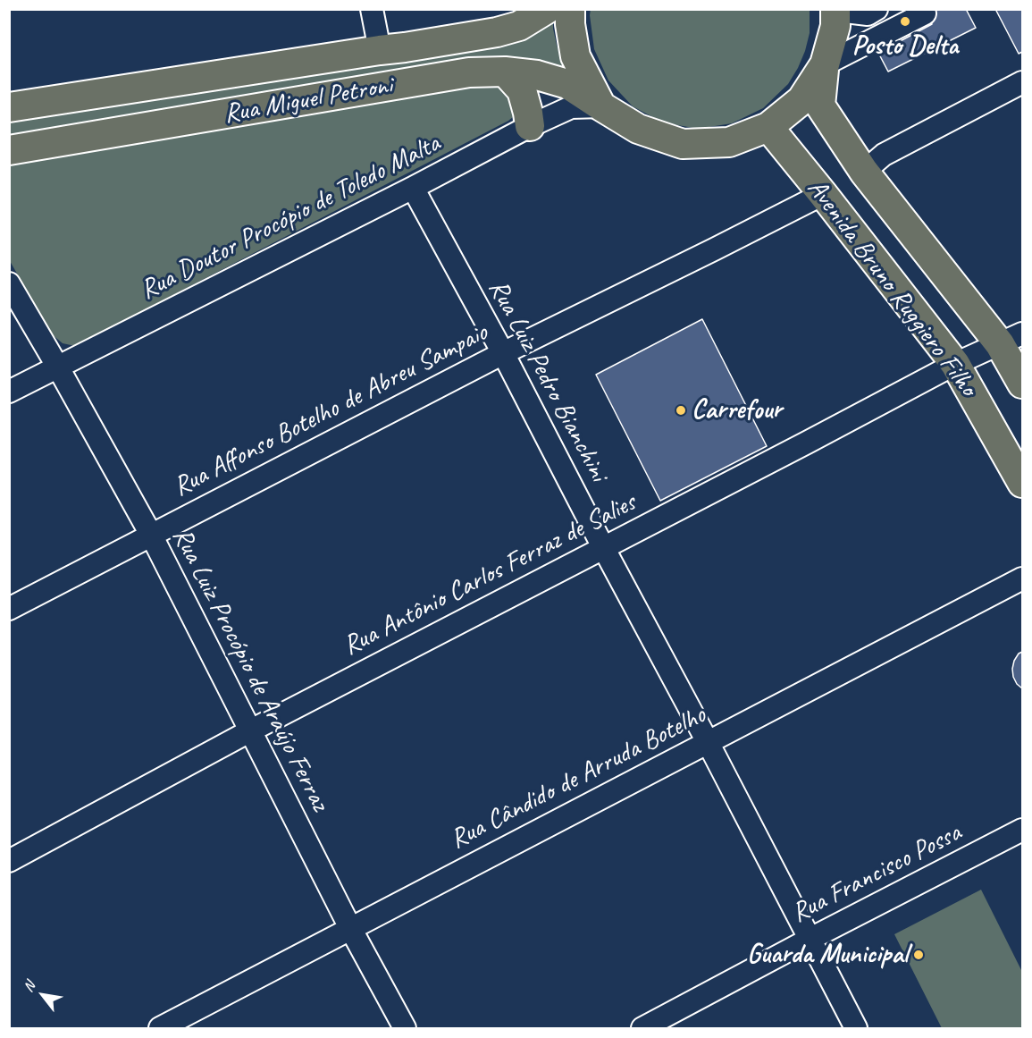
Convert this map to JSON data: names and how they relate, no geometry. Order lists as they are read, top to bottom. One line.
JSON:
{"streets":{"main road":["Rua Miguel Petroni","Avenida Bruno Ruggiero Filho"],"street":["Rua Doutor Procópio de Toledo Malta","Rua Luiz Pedro Bianchini","Rua Affonso Botelho de Abreu Sampaio","Rua Antônio Carlos Ferraz de Salies","Rua Luiz Procópio de Araújo Ferraz","Rua Cândido de Arruda Botelho","Rua Francisco Possa"]},"crossings":[["Rua Miguel Petroni","Rua Doutor Procópio de Toledo Malta"],["Rua Miguel Petroni","Avenida Bruno Ruggiero Filho"],["Rua Doutor Procópio de Toledo Malta","Rua Luiz Pedro Bianchini"],["Rua Doutor Procópio de Toledo Malta","Rua Luiz Procópio de Araújo Ferraz"],["Avenida Bruno Ruggiero Filho","Rua Affonso Botelho de Abreu Sampaio"],["Avenida Bruno Ruggiero Filho","Rua Antônio Carlos Ferraz de Salies"],["Rua Luiz Pedro Bianchini","Rua Affonso Botelho de Abreu Sampaio"],["Rua Luiz Pedro Bianchini","Rua Antônio Carlos Ferraz de Salies"],["Rua Luiz Pedro Bianchini","Rua Cândido de Arruda Botelho"],["Rua Luiz Pedro Bianchini","Rua Francisco Possa"],["Rua Affonso Botelho de Abreu Sampaio","Rua Luiz Procópio de Araújo Ferraz"],["Rua Antônio Carlos Ferraz de Salies","Rua Luiz Procópio de Araújo Ferraz"],["Rua Luiz Procópio de Araújo Ferraz","Rua Cândido de Arruda Botelho"]],"places":["Posto Delta","Carrefour","Guarda Municipal"],"north":"top left"}
